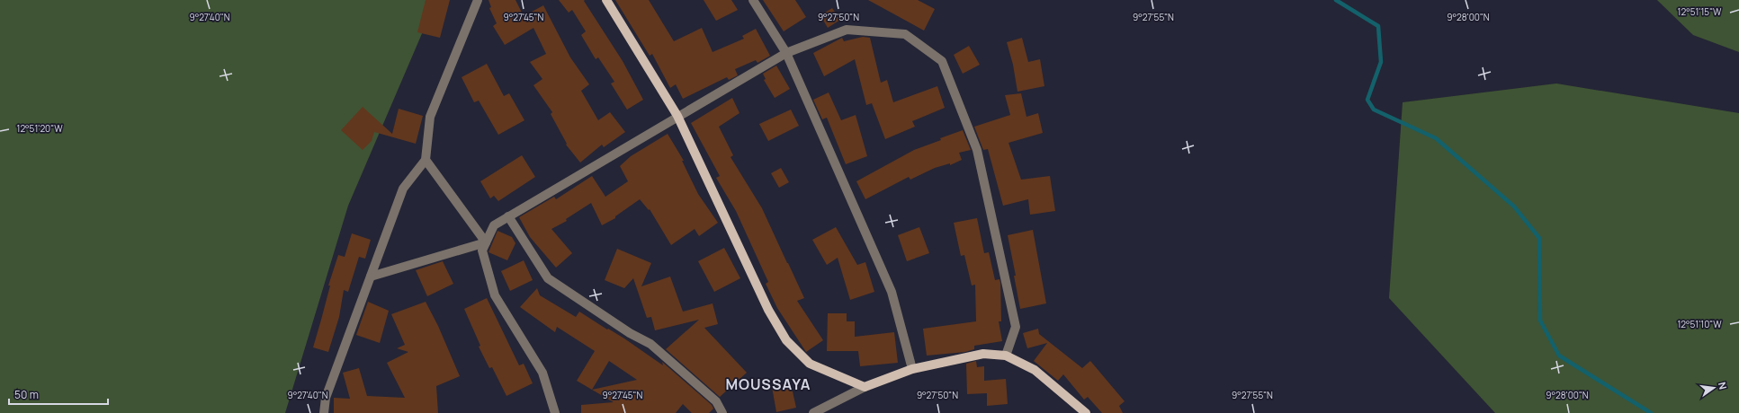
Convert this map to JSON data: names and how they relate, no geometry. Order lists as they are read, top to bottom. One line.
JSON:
{"districts":["MOUSSAYA"],"scale_bar":"50 m","north":"right","coordinates":["12°51'15\"W","9°27'40\"N","9°27'45\"N","9°27'50\"N","9°27'55\"N","9°28'00\"N","12°51'20\"W","12°51'10\"W"]}
